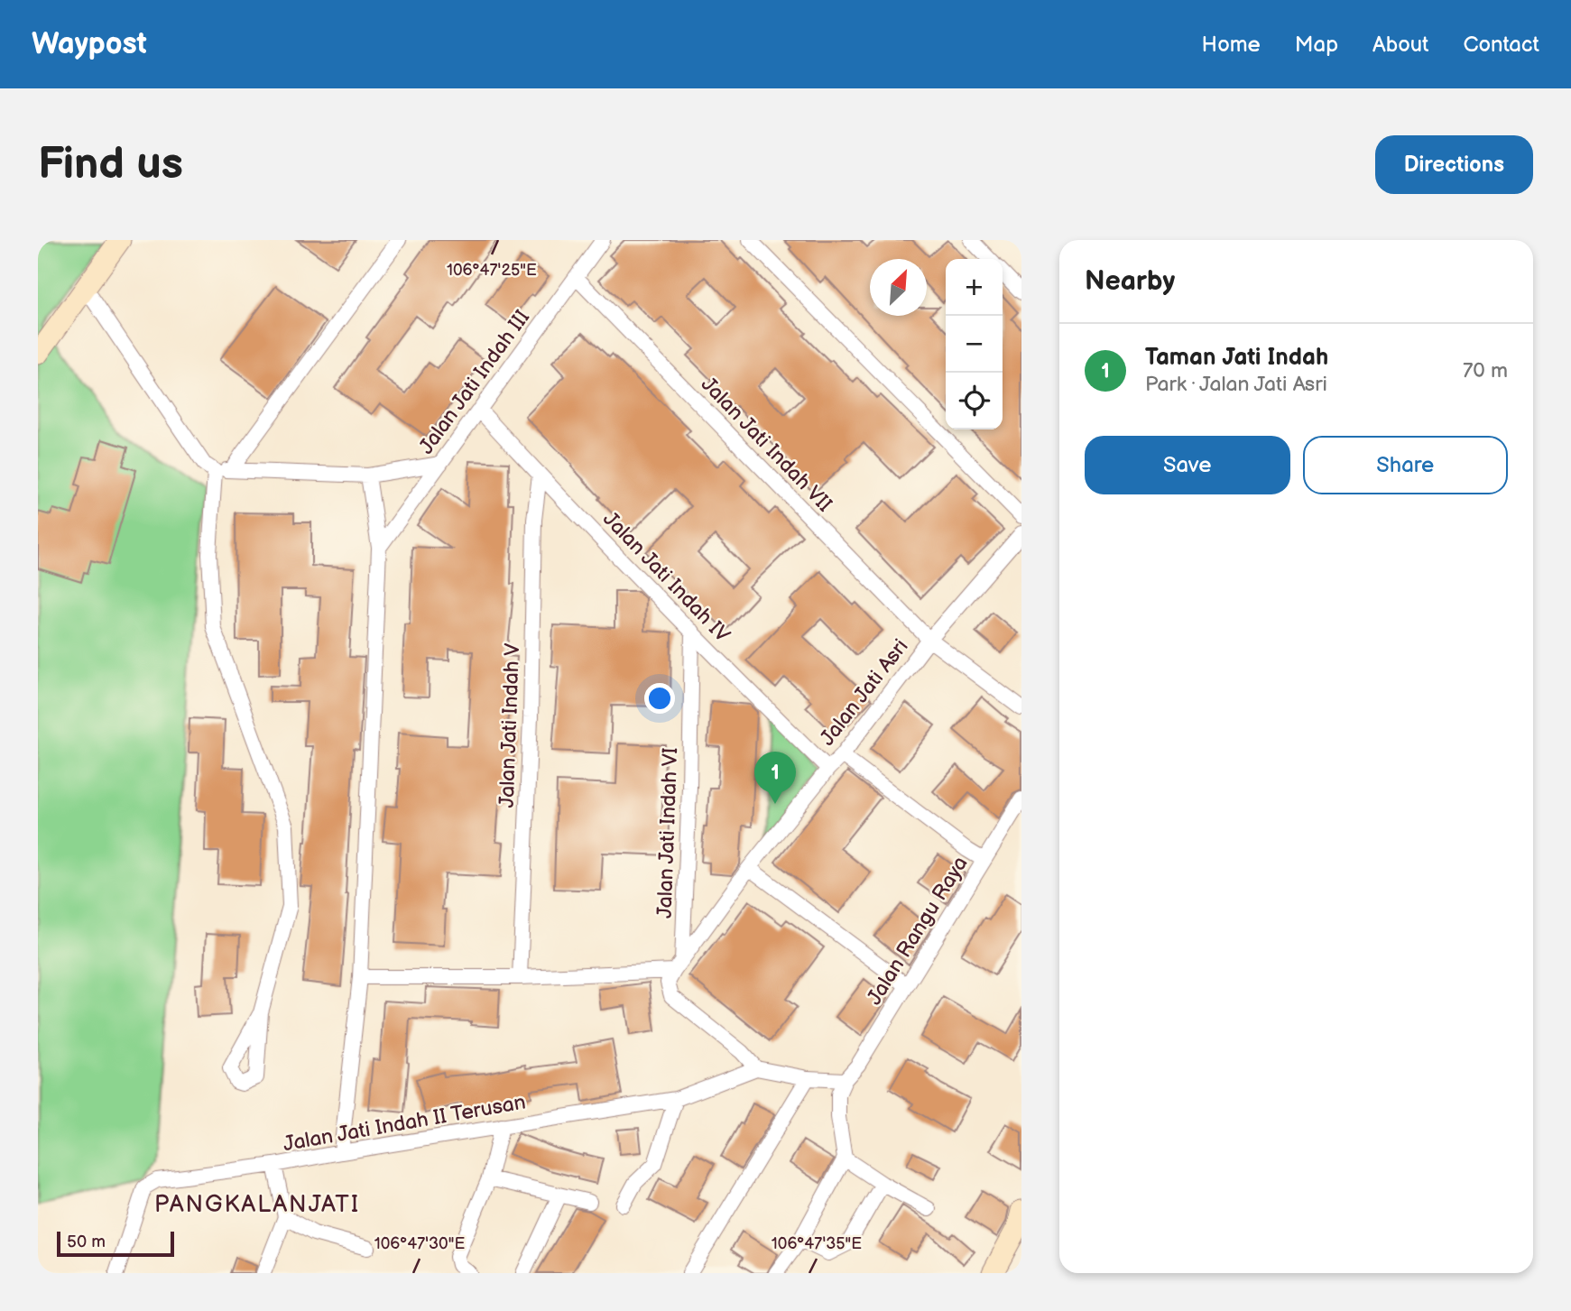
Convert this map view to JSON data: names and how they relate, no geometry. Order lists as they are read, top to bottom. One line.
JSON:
{"streets":{"street":["Jalan Jati Indah III","Jalan Jati Indah VII","Jalan Jati Indah IV","Jalan Jati Asri","Jalan Jati Indah V","Jalan Jati Indah VI","Jalan Rangu Raya","Jalan Jati Indah II Terusan"]},"crossings":[["Jalan Jati Indah III","Jalan Jati Indah VII"],["Jalan Jati Indah III","Jalan Jati Indah IV"],["Jalan Jati Indah VII","Jalan Jati Asri"],["Jalan Jati Indah IV","Jalan Jati Asri"],["Jalan Jati Indah IV","Jalan Jati Indah V"],["Jalan Jati Indah IV","Jalan Jati Indah VI"],["Jalan Jati Asri","Jalan Jati Indah VI"],["Jalan Jati Indah VI","Jalan Jati Indah II Terusan"]],"districts":["PANGKALANJATI"],"scale_bar":"50 m","north":"top right","page":{"header":"Waypost","nav":["Home","Map","About","Contact"],"buttons":["Directions",["Save","Share"]],"title":"Find us","heading":"Nearby","map_buttons":["+","−"],"list":[{"mark":"1","name":"Taman Jati Indah","note":"Park · Jalan Jati Asri","value":"70 m"}],"pins":"1","scale":"50 m"},"coordinates":["106°47'25\"E","106°47'30\"E","106°47'35\"E"]}
